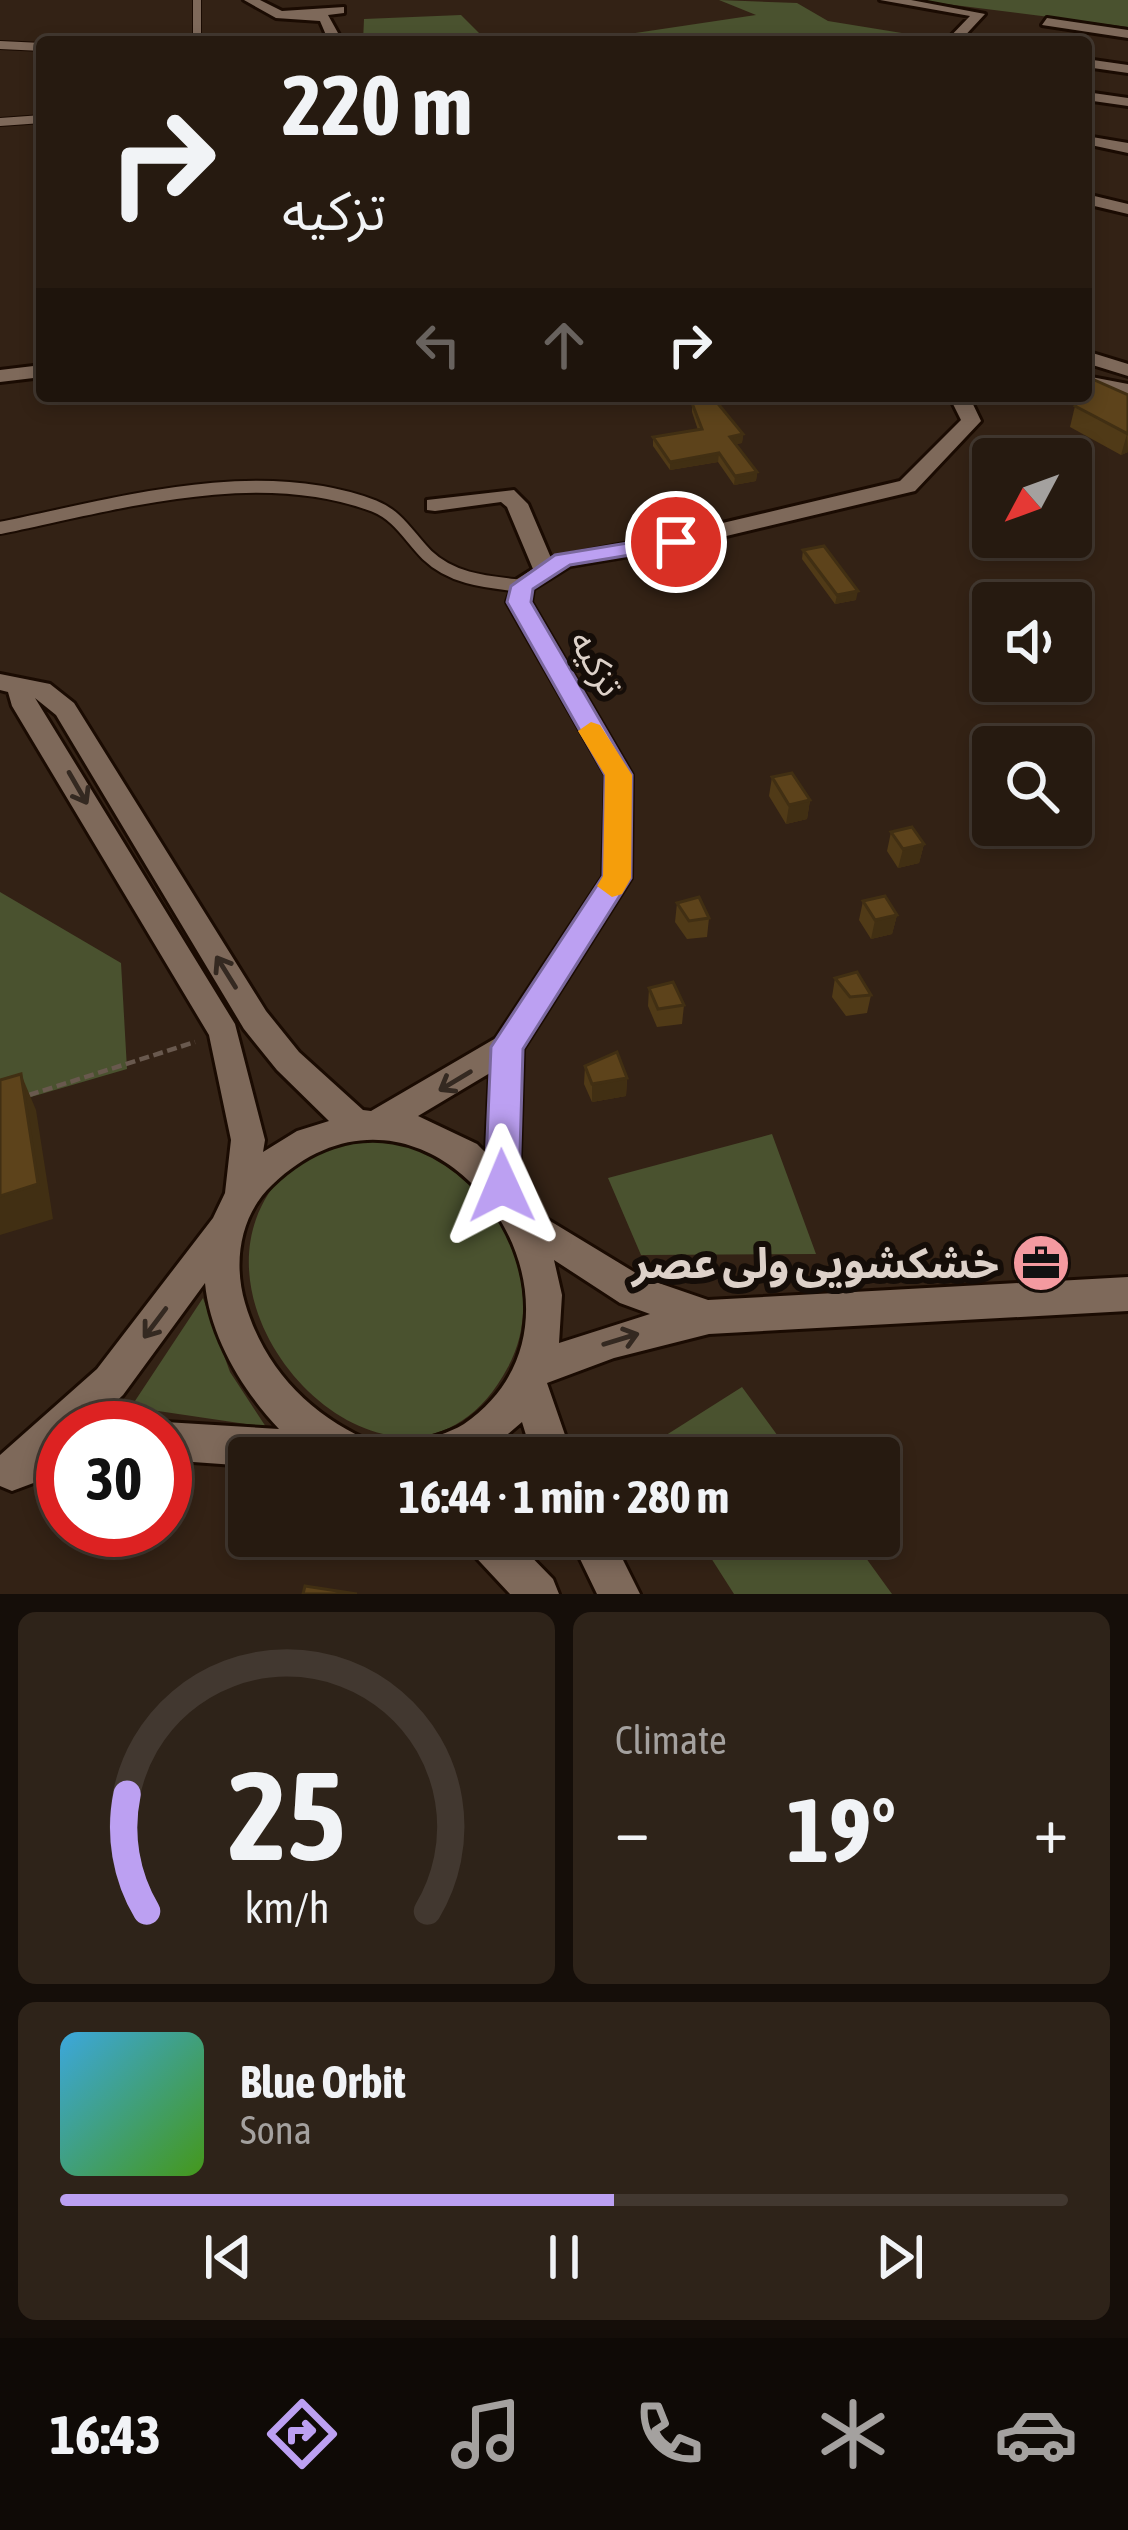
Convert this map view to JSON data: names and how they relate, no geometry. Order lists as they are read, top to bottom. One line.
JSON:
{"streets":{"street":["تزکیه"]},"places":{"office":["خشکشویی ولی عصر"]},"north":"bottom left","page":{"turn":["220 m","تزکیه"],"limit":"30","trip":"16:44 · 1 min · 280 m","tile":"Climate","heat":["−","19°","+"],"song":["Blue Orbit","Sona"],"tabs":"16:43","gauge":["25","km/h"]}}
